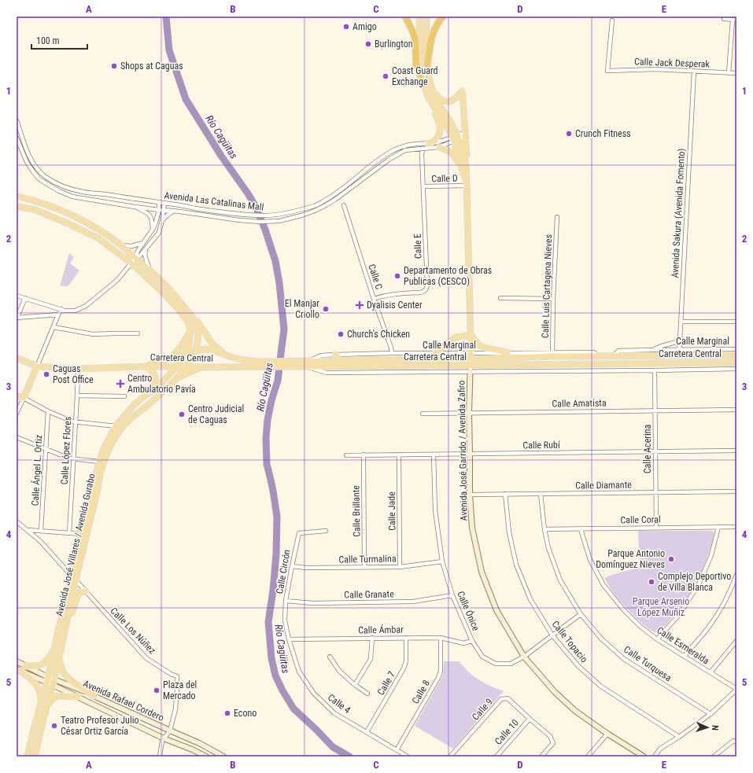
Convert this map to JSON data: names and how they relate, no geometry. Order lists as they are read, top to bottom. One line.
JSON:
{"streets":{"main road":["Carretera Central","Avenida José Villares / Avenida Gurabo"],"street":["Calle Jack Desperak","Calle D","Avenida Las Catalinas Mall","Avenida Sakura (Avenida Fomento)","Calle E","Calle C","Calle Luis Cartagena Nieves","Calle Marginal","Calle Amatista","Calle Rubí","Calle Acerina","Calle López Flores","Avenida José Garrido / Avenida Zafiro","Calle Ángel L. Ortiz","Calle Diamante","Calle Brillante","Calle Jade","Calle Coral","Calle Turmalina","Calle Circón","Calle Granate","Calle Ónice","Calle Ámbar","Calle Los Núñez","Calle Topacio","Calle Esmeralda","Calle Turquesa","Calle 7","Calle 8","Avenida Rafael Cordero","Calle 4","Calle 9","Calle 10"]},"crossings":[["Calle Jack Desperak","Avenida Sakura (Avenida Fomento)"],["Calle D","Calle E"],["Avenida Las Catalinas Mall","Calle E"],["Avenida Sakura (Avenida Fomento)","Calle Marginal"],["Avenida Sakura (Avenida Fomento)","Carretera Central"],["Calle E","Calle C"],["Calle C","Calle Marginal"],["Calle Luis Cartagena Nieves","Calle Marginal"],["Calle Luis Cartagena Nieves","Carretera Central"],["Calle Marginal","Carretera Central"],["Carretera Central","Avenida José Garrido / Avenida Zafiro"],["Carretera Central","Avenida José Villares / Avenida Gurabo"],["Calle Amatista","Calle Acerina"],["Calle Amatista","Avenida José Garrido / Avenida Zafiro"],["Calle Rubí","Calle Acerina"],["Calle Rubí","Avenida José Garrido / Avenida Zafiro"],["Calle Rubí","Calle Brillante"],["Calle Rubí","Calle Jade"],["Calle Rubí","Calle Ónice"],["Calle Acerina","Calle Diamante"],["Calle Acerina","Calle Coral"],["Avenida José Garrido / Avenida Zafiro","Calle Diamante"],["Avenida José Garrido / Avenida Zafiro","Calle Ónice"],["Calle Diamante","Calle Topacio"],["Calle Diamante","Calle Turquesa"],["Calle Brillante","Calle Turmalina"],["Calle Jade","Calle Turmalina"],["Calle Coral","Calle Esmeralda"],["Calle Coral","Calle Turquesa"],["Avenida José Villares / Avenida Gurabo","Calle Los Núñez"],["Avenida José Villares / Avenida Gurabo","Avenida Rafael Cordero"],["Calle Turmalina","Calle Circón"],["Calle Turmalina","Calle Ónice"],["Calle Circón","Calle Granate"],["Calle Circón","Calle Ámbar"],["Calle Circón","Calle 4"],["Calle Granate","Calle Ónice"],["Calle Ónice","Calle Ámbar"],["Calle Ónice","Calle Topacio"],["Calle Ónice","Calle Turquesa"],["Calle Ámbar","Calle 7"],["Calle Ámbar","Calle 8"],["Calle Ámbar","Calle 4"],["Calle Los Núñez","Avenida Rafael Cordero"],["Calle 7","Calle 4"],["Calle 8","Calle 4"],["Calle 9","Calle 10"]],"water":["Río Cagüitas"],"parks":["Parque Arsenio López Muñiz"],"places":{"other":["Amigo","Burlington","Shops at Caguas","Coast Guard Exchange","Crunch Fitness","Departamento de Obras Publicas (CESCO)","El Manjar Criollo","Church's Chicken","Caguas Post Office","Centro Judicial de Caguas","Parque Antonio Domínguez Nieves","Complejo Deportivo de Villa Blanca","Plaza del Mercado","Econo","Teatro Profesor Julio César Ortiz García"],"health":["Dyalisis Center","Centro Ambulatorio Pavía"]},"scale_bar":"100 m","north":"right","grid":{"columns":["A","B","C","D","E"],"rows":["1","2","3","4","5"]}}
